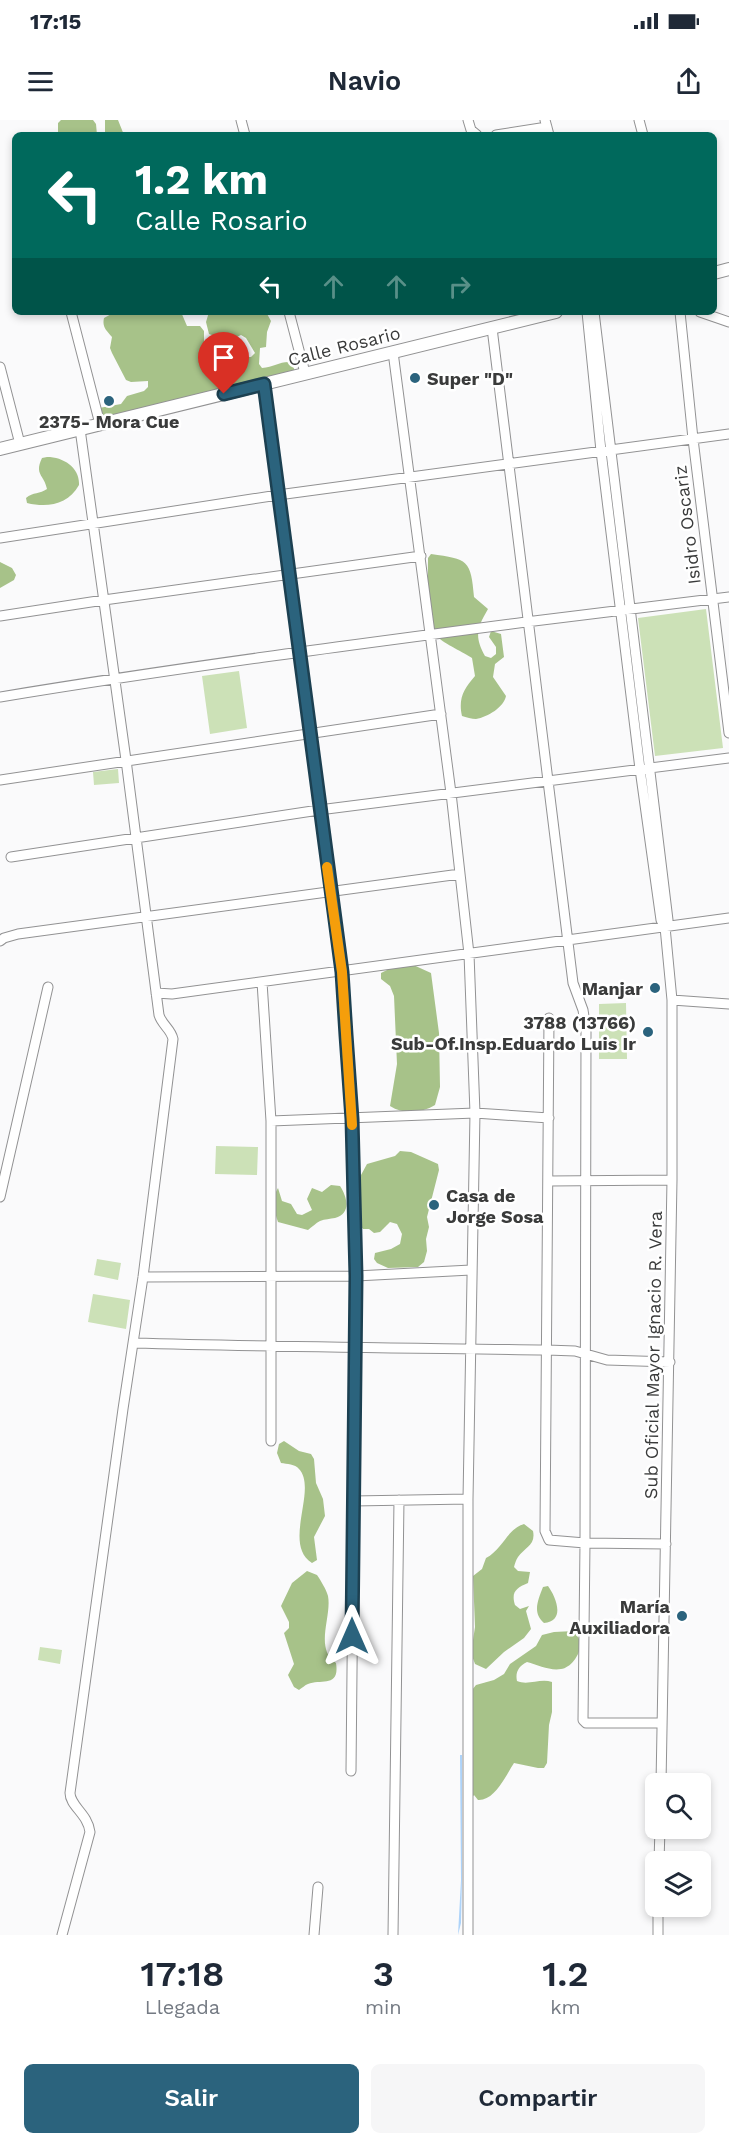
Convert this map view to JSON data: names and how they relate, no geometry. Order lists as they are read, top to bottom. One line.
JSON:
{"streets":{"main road":["Calle Rosario"],"street":["Isidro Oscariz","Sub Oficial Mayor Ignacio R. Vera"]},"places":["Super \"D\"","2375- Mora Cue","Manjar","3788 (13766) Sub-Of.Insp.Eduardo Luis Ir","Casa de Jorge Sosa","María Auxiliadora"],"page":{"status":"17:15","header":"Navio","turn":["1.2 km","Calle Rosario"],"eta":["17:18","Llegada","3","min","1.2","km"],"buttons":["Salir","Compartir"]}}
